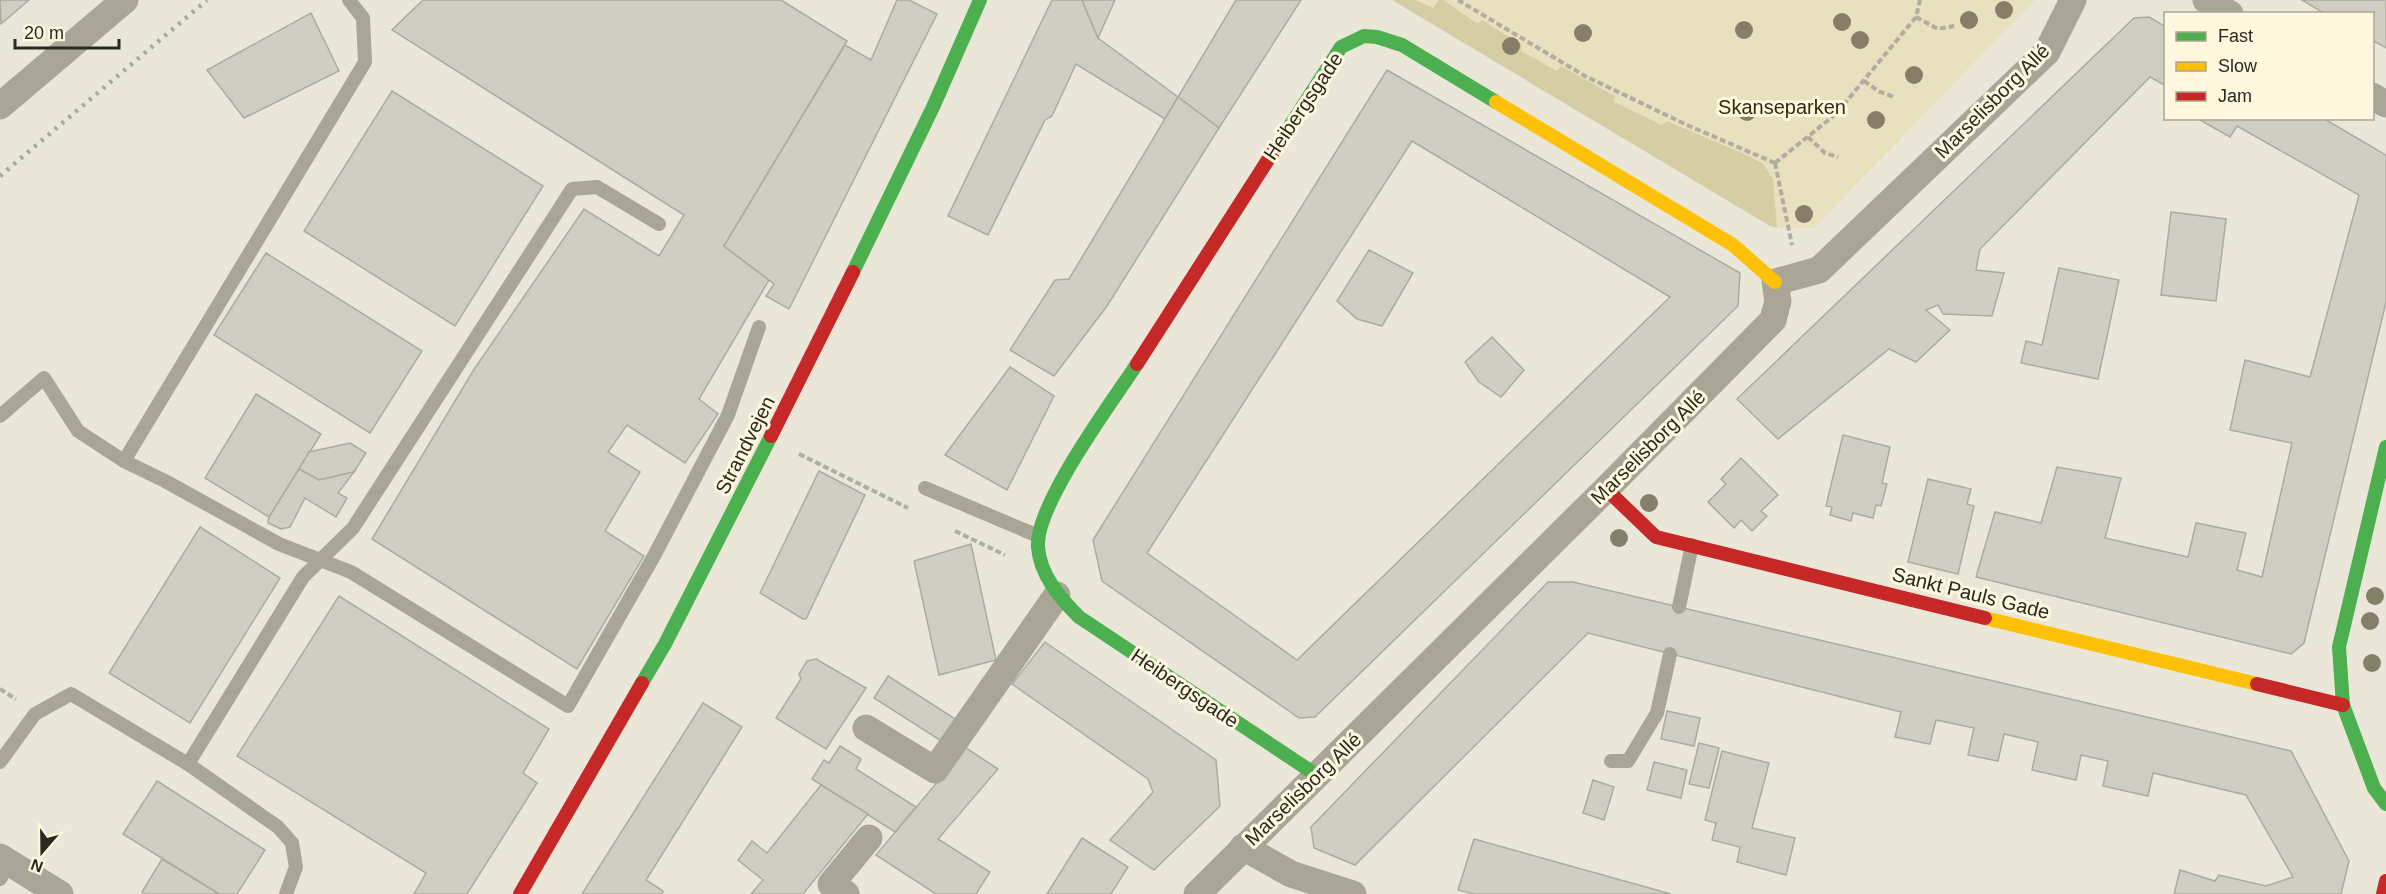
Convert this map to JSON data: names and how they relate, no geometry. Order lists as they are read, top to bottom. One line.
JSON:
{"streets":{"street":["Marselisborg Allé","Heibergsgade","Strandvejen","Sankt Pauls Gade"]},"crossings":[["Marselisborg Allé","Heibergsgade"],["Marselisborg Allé","Sankt Pauls Gade"]],"parks":["Skanseparken"],"legend":["Fast","Slow","Jam"],"scale_bar":"20 m","north":"bottom"}
